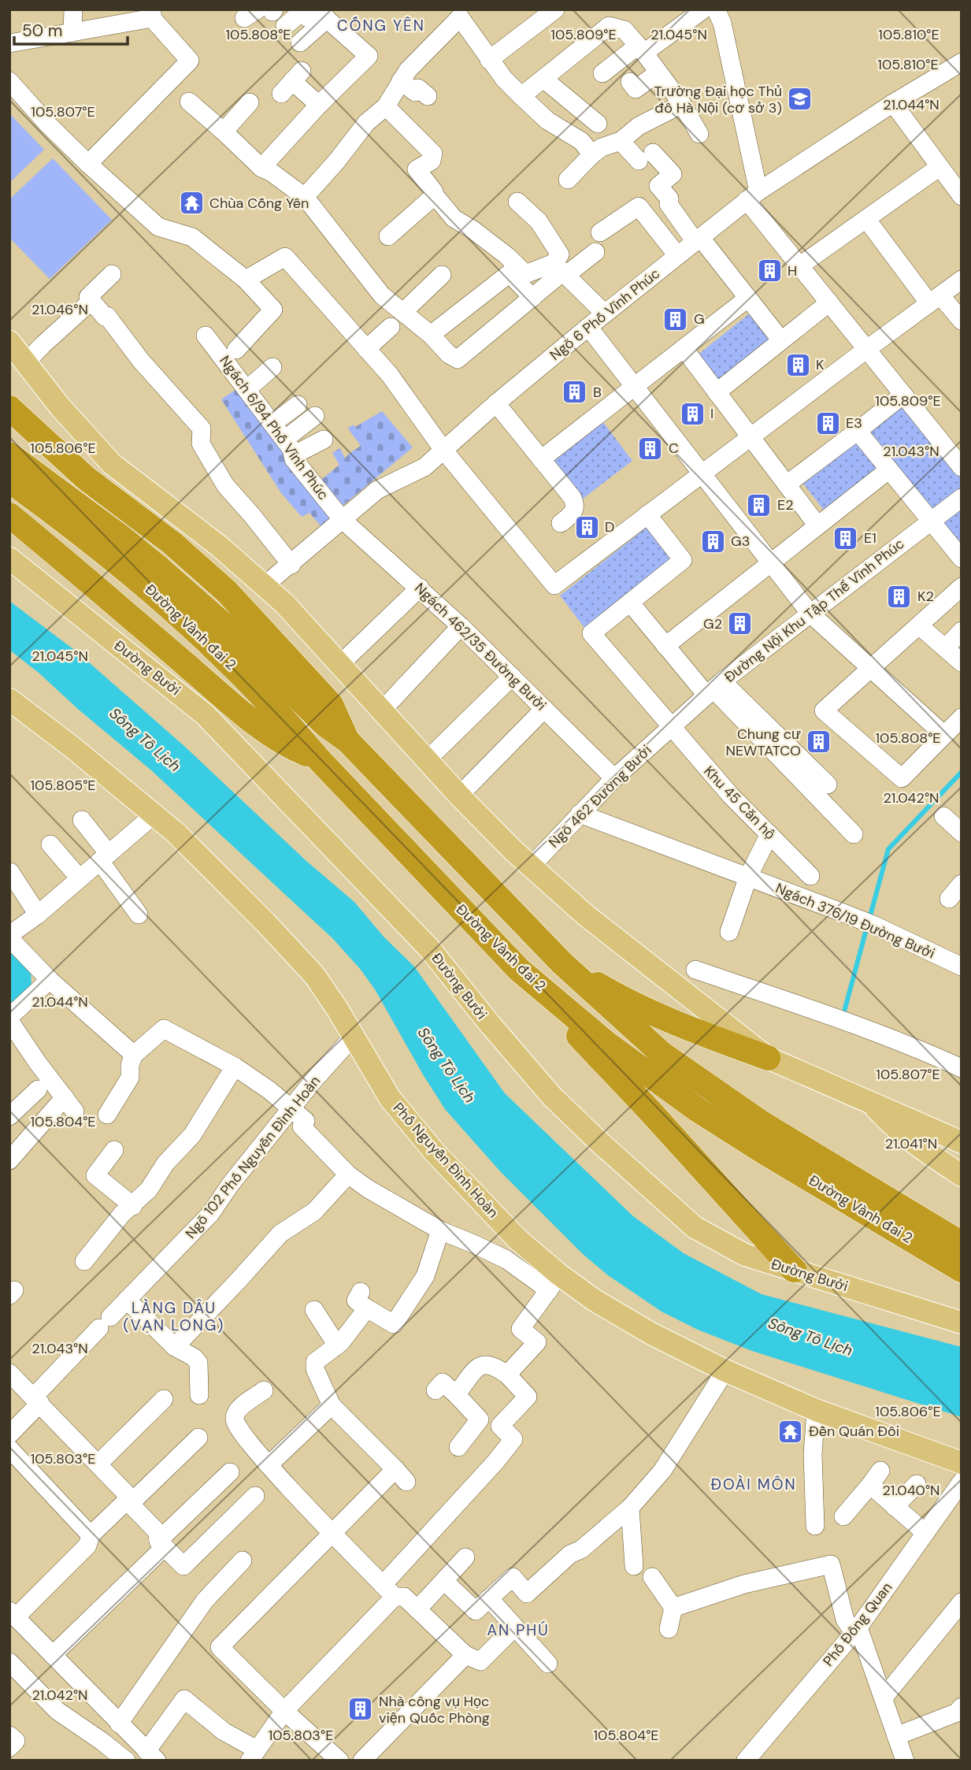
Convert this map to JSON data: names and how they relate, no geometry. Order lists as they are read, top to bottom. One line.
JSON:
{"streets":{"highway":["Đường Vành đai 2"],"main road":["Đường Bưởi","Phố Nguyễn Đình Hoàn"],"street":["Ngõ 6 Phố Vĩnh Phúc","Ngách 6/94 Phố Vĩnh Phúc","Đường Nội Khu Tập Thể Vĩnh Phúc","Ngách 462/35 Đường Bưởi","Ngõ 462 Đường Bưởi","Khu 45 Căn hộ","Ngách 376/19 Đường Bưởi","Ngõ 102 Phố Nguyễn Đình Hoàn","Phố Đông Quan"]},"crossings":[["Ngõ 6 Phố Vĩnh Phúc","Ngách 6/94 Phố Vĩnh Phúc"],["Ngõ 6 Phố Vĩnh Phúc","Ngách 462/35 Đường Bưởi"],["Ngách 6/94 Phố Vĩnh Phúc","Ngách 462/35 Đường Bưởi"],["Đường Nội Khu Tập Thể Vĩnh Phúc","Ngõ 462 Đường Bưởi"],["Đường Nội Khu Tập Thể Vĩnh Phúc","Khu 45 Căn hộ"],["Ngách 462/35 Đường Bưởi","Ngõ 462 Đường Bưởi"],["Ngõ 462 Đường Bưởi","Khu 45 Căn hộ"],["Ngõ 462 Đường Bưởi","Ngách 376/19 Đường Bưởi"],["Ngõ 102 Phố Nguyễn Đình Hoàn","Phố Nguyễn Đình Hoàn"]],"districts":["CỐNG YÊN","LÀNG DÂU (VẠN LONG)","ĐOÀI MÔN","AN PHÚ"],"water":["Sông Tô Lịch"],"places":{"school or university":["Trường Đại học Thủ đô Hà Nội (cơ sở 3)"],"temple":["Chùa Cống Yên","Đền Quán Đôi"],"building":["H","G","K","B","I","E3","C","E2","D","E1","G3","K2","G2","Chung cư NEWTATCO","Nhà công vụ Học viện Quốc Phòng"]},"scale_bar":"50 m","coordinates":["21.045°N","105.810°E","105.808°E","105.809°E","21.044°N","105.807°E","21.046°N","105.806°E","21.043°N","105.805°E","21.042°N","105.804°E","21.041°N","105.803°E","21.040°N"]}
